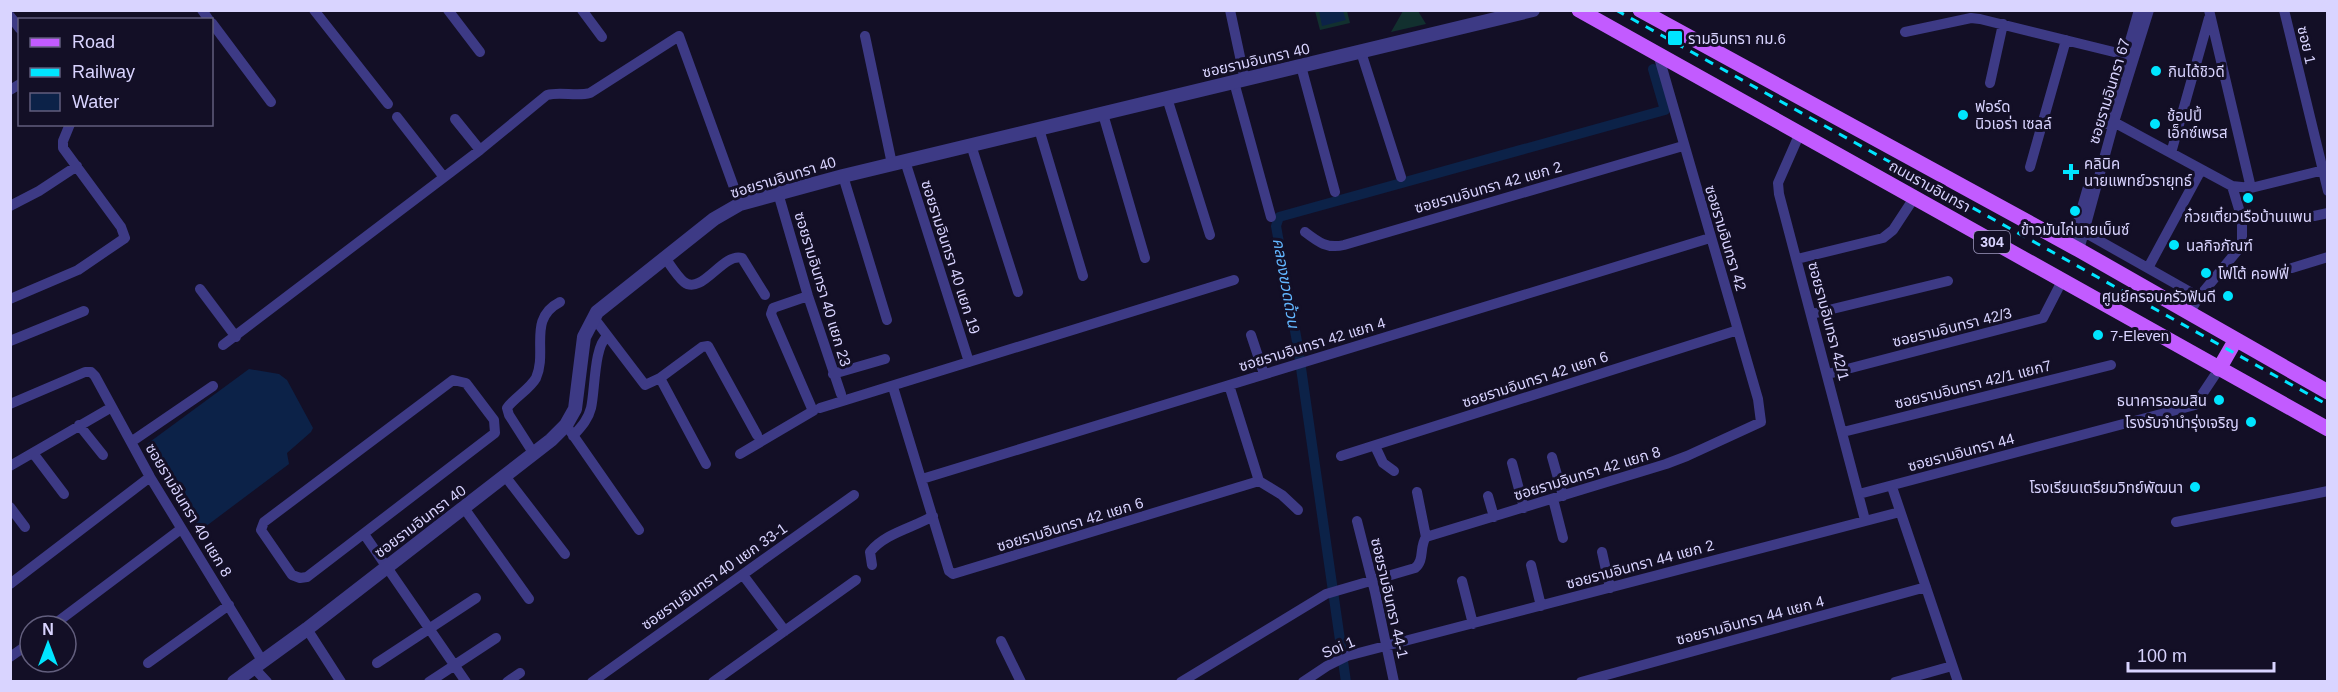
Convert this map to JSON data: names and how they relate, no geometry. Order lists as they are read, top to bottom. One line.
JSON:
{"streets":{"main road":["ถนนรามอินทรา","304"],"street":["ซอย 1","ซอยรามอินทรา 40","ซอยรามอินทรา 67","ซอยรามอินทรา 42 แยก 2","ซอยรามอินทรา 42","ซอยรามอินทรา 40 แยก 19","ซอยรามอินทรา 40 แยก 23","ซอยรามอินทรา 42/1","ซอยรามอินทรา 42/3","ซอยรามอินทรา 42 แยก 4","ซอยรามอินทรา 42 แยก 6","ซอยรามอินทรา 42/1 แยก7","ซอยรามอินทรา 44","ซอยรามอินทรา 42 แยก 8","ซอยรามอินทรา 40 แยก 8","ซอยรามอินทรา 44 แยก 2","ซอยรามอินทรา 40 แยก 33-1","ซอยรามอินทรา 44-1","ซอยรามอินทรา 44 แยก 4","Soi 1"]},"crossings":[["ซอยรามอินทรา 40","ซอยรามอินทรา 40 แยก 19"],["ซอยรามอินทรา 40","ซอยรามอินทรา 40 แยก 23"],["ซอยรามอินทรา 40","ซอยรามอินทรา 40 แยก 8"],["ซอยรามอินทรา 67","ถนนรามอินทรา"],["ถนนรามอินทรา","ซอยรามอินทรา 42"],["ถนนรามอินทรา","ซอยรามอินทรา 42/1"],["ถนนรามอินทรา","ซอยรามอินทรา 42/3"],["ถนนรามอินทรา","ซอยรามอินทรา 44"],["ซอยรามอินทรา 42 แยก 2","ซอยรามอินทรา 42"],["ซอยรามอินทรา 42","ซอยรามอินทรา 42 แยก 4"],["ซอยรามอินทรา 42","ซอยรามอินทรา 42 แยก 6"],["ซอยรามอินทรา 42","ซอยรามอินทรา 42 แยก 8"],["ซอยรามอินทรา 42/1","ซอยรามอินทรา 42/3"],["ซอยรามอินทรา 42/1","ซอยรามอินทรา 42/1 แยก7"],["ซอยรามอินทรา 42/1","ซอยรามอินทรา 44 แยก 2"],["ซอยรามอินทรา 44","ซอยรามอินทรา 44 แยก 2"],["ซอยรามอินทรา 44","ซอยรามอินทรา 44 แยก 4"],["ซอยรามอินทรา 44 แยก 2","ซอยรามอินทรา 44-1"],["ซอยรามอินทรา 44 แยก 2","Soi 1"],["ซอยรามอินทรา 44-1","Soi 1"]],"water":["คลองขวดด้วน"],"places":{"transit":["รามอินทรา กม.6"],"other":["กินได้ชิวดี","ฟอร์ด นิวเอร่า เซลล์","ช้อปปี้ เอ็กซ์เพรส","ก๋วยเตี๋ยวเรือบ้านแพน","ข้าวมันไก่นายเบ็นซ์","นลกิจภัณฑ์","โฟโต้ คอฟฟี่","ศูนย์ครอบครัวฟันดี","7-Eleven","ธนาคารออมสิน","โรงรับจำนำรุ่งเจริญ","โรงเรียนเตรียมวิทย์พัฒนา"],"health":["คลินิค นายแพทย์วรายุทธ์"]},"legend":["Road","Railway","Water"],"scale_bar":"100 m","north":"top"}
